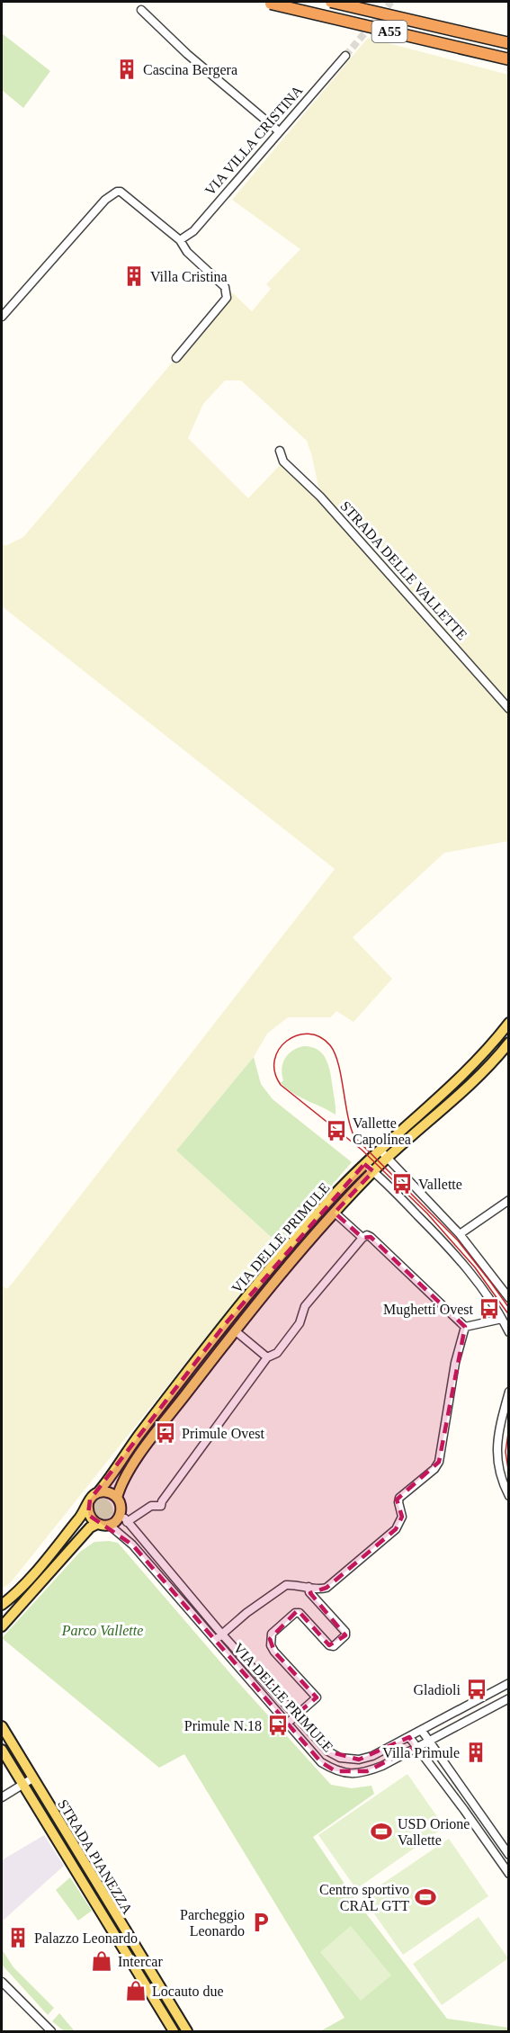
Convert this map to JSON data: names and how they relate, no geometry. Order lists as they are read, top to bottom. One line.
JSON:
{"streets":{"highway":["A55"],"main road":["VIA DELLE PRIMULE","STRADA PIANEZZA"],"street":["VIA VILLA CRISTINA","STRADA DELLE VALLETTE"]},"parks":["Parco Vallette"],"places":{"building":["Cascina Bergera","Villa Cristina","Villa Primule","Palazzo Leonardo"],"bus stop":["Vallette Capolinea","Vallette","Mughetti Ovest","Primule Ovest","Gladioli","Primule N.18"],"sports":["USD Orione Vallette","Centro sportivo CRAL GTT"],"parking":["Parcheggio Leonardo"],"shop":["Intercar","Locauto due"]}}
